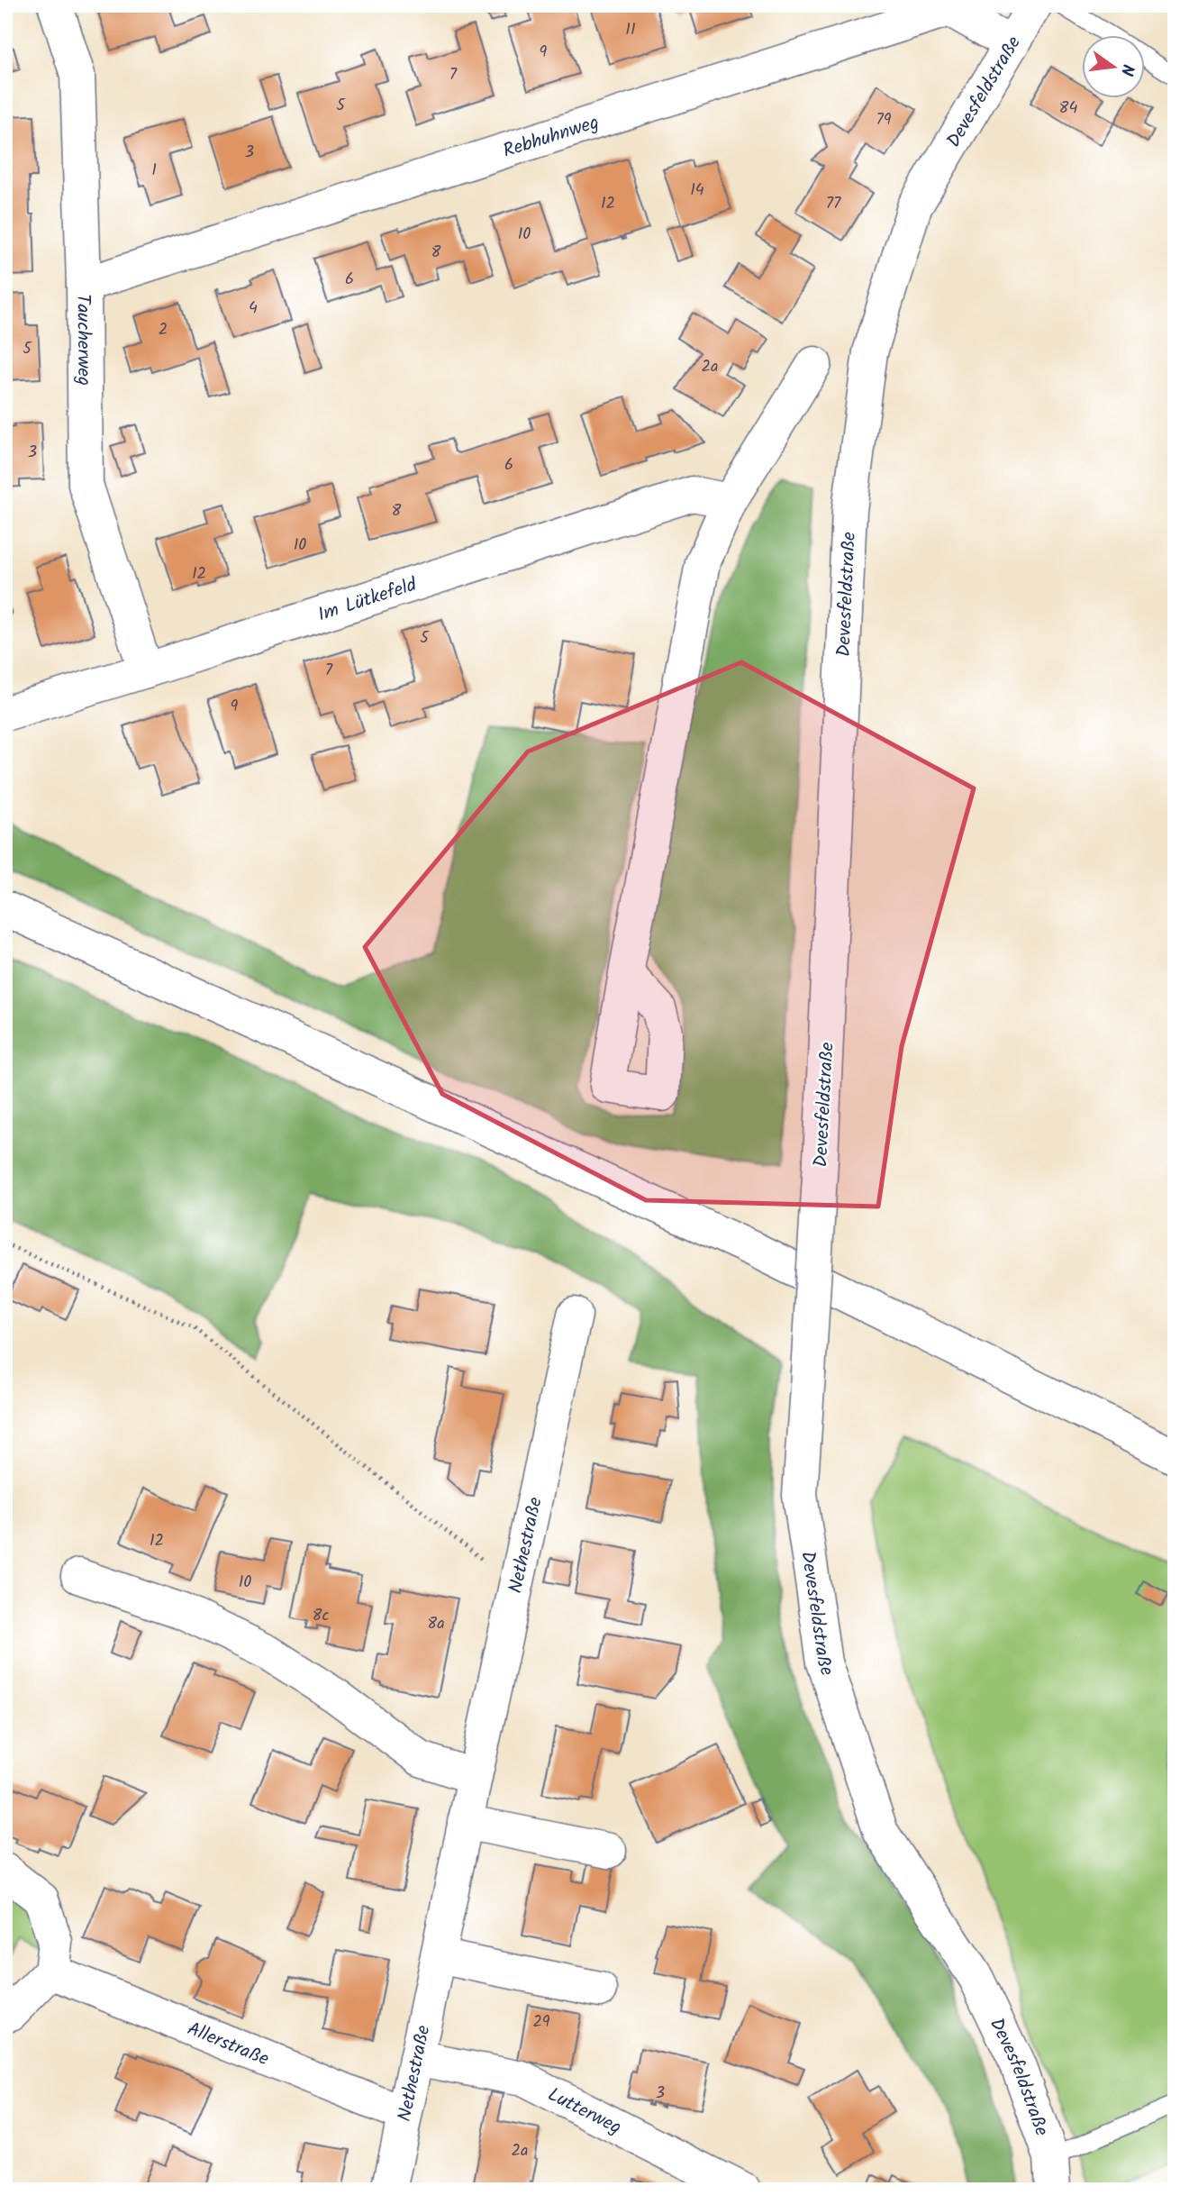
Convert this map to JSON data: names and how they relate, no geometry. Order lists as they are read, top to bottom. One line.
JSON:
{"streets":{"main road":["Devesfeldstraße","Rebhuhnweg","Taucherweg","Im Lütkefeld","Nethestraße","Allerstraße","Lutterweg"]},"crossings":[["Devesfeldstraße","Rebhuhnweg"],["Rebhuhnweg","Taucherweg"],["Taucherweg","Im Lütkefeld"],["Nethestraße","Allerstraße"],["Nethestraße","Lutterweg"]],"house_numbers":["11","9","7","5","84","79","3","1","14","12","77","10","8","6","4","2","5","2a","3","6","8","10","12","5","7","9","12","10","8c","8a","29","3","2a"],"north":"right"}
